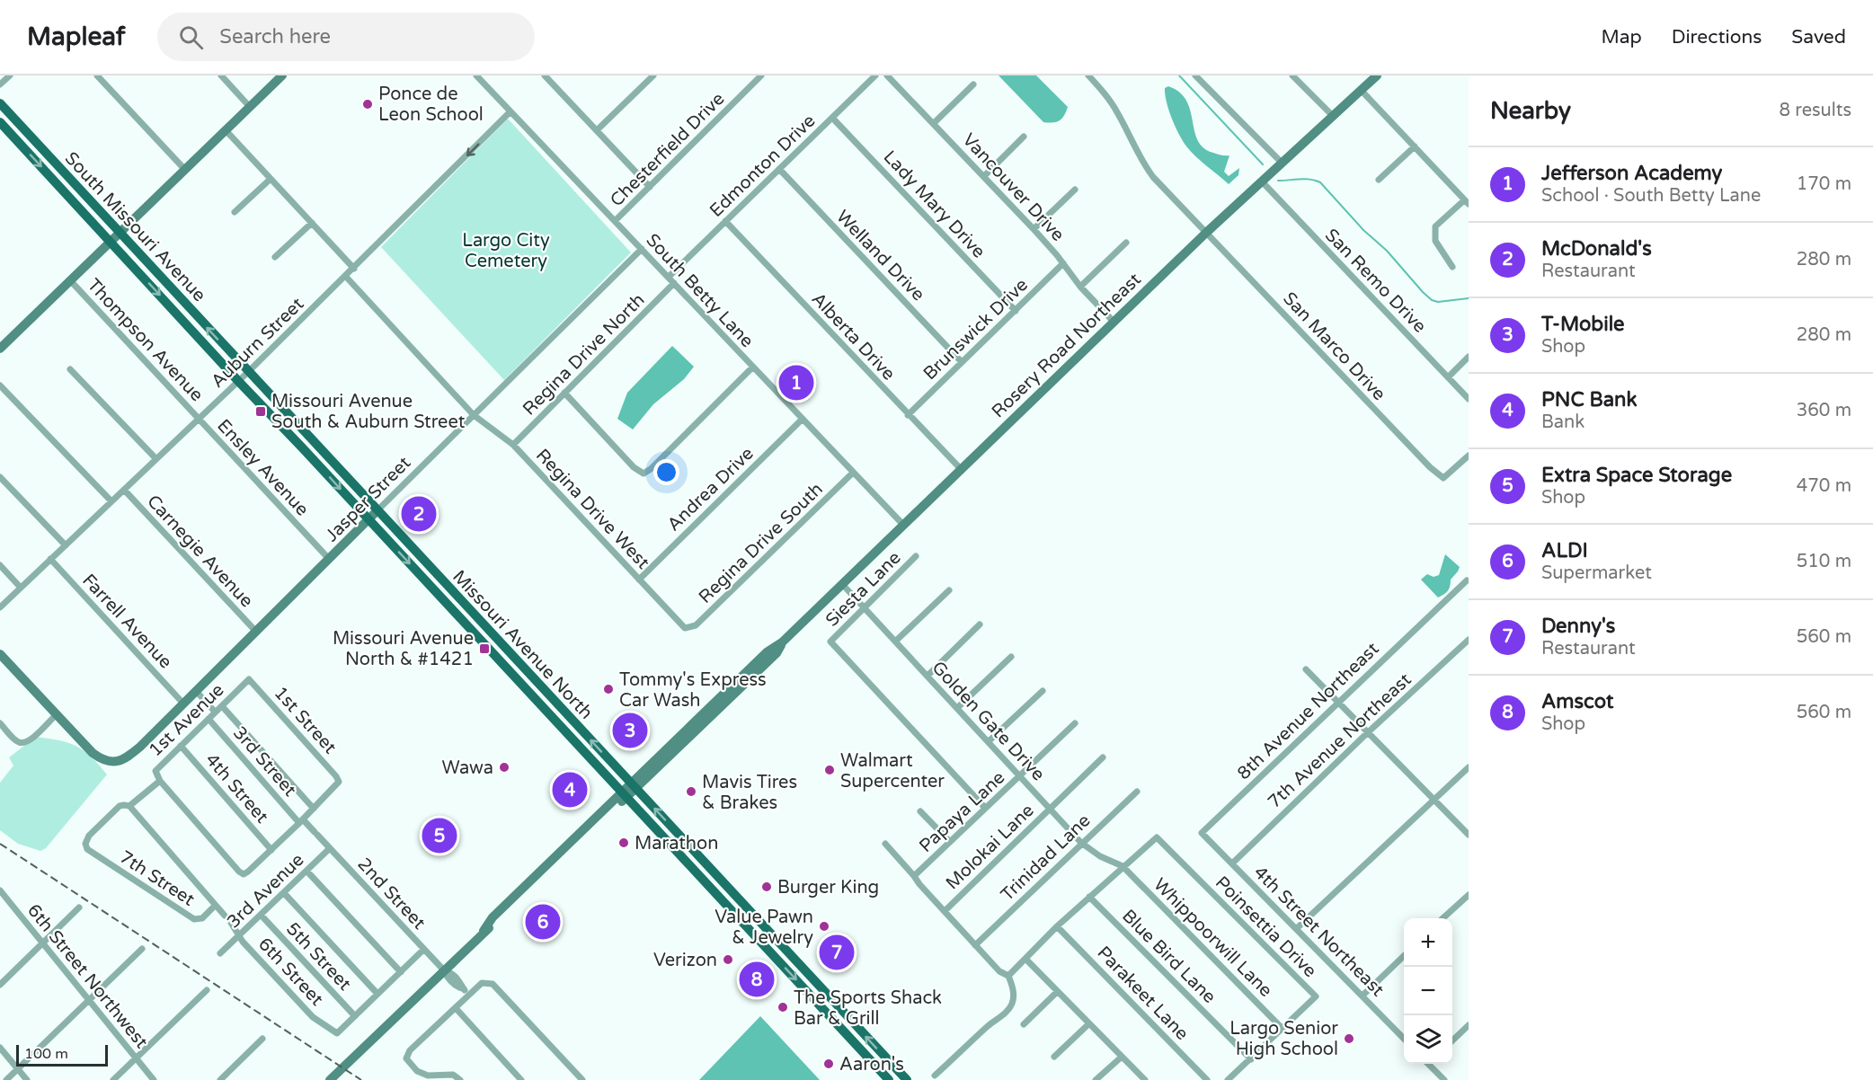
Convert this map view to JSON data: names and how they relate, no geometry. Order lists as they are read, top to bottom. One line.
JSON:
{"streets":{"main road":["South Missouri Avenue","Missouri Avenue North"],"street":["Chesterfield Drive","Edmonton Drive","Vancouver Drive","Lady Mary Drive","Welland Drive","San Remo Drive","South Betty Lane","Brunswick Drive","Alberta Drive","Thompson Avenue","Auburn Street","Rosery Road Northeast","San Marco Drive","Regina Drive North","Ensley Avenue","Andrea Drive","Jasper Street","Regina Drive West","Regina Drive South","Carnegie Avenue","Siesta Lane","Farrell Avenue","8th Avenue Northeast","1st Avenue","1st Street","Golden Gate Drive","7th Avenue Northeast","3rd Street","4th Street","Papaya Lane","Molokai Lane","Trinidad Lane","7th Street","3rd Avenue","2nd Street","Poinsettia Drive","4th Street Northeast","Whippoorwill Lane","5th Street","Blue Bird Lane","6th Street","6th Street Northwest","Parakeet Lane"]},"crossings":[["Chesterfield Drive","South Betty Lane"],["Edmonton Drive","Lady Mary Drive"],["Edmonton Drive","Welland Drive"],["Edmonton Drive","South Betty Lane"],["Edmonton Drive","Alberta Drive"],["Vancouver Drive","Brunswick Drive"],["Vancouver Drive","Rosery Road Northeast"],["Lady Mary Drive","Brunswick Drive"],["South Missouri Avenue","Auburn Street"],["South Missouri Avenue","Missouri Avenue North"],["Welland Drive","Brunswick Drive"],["San Remo Drive","Rosery Road Northeast"],["South Betty Lane","Auburn Street"],["South Betty Lane","Rosery Road Northeast"],["South Betty Lane","Regina Drive North"],["South Betty Lane","Andrea Drive"],["South Betty Lane","Jasper Street"],["South Betty Lane","Regina Drive South"],["Brunswick Drive","Alberta Drive"],["Alberta Drive","Rosery Road Northeast"],["Thompson Avenue","Auburn Street"],["Thompson Avenue","Ensley Avenue"],["Auburn Street","Ensley Avenue"],["Auburn Street","Regina Drive West"],["Auburn Street","Carnegie Avenue"],["Auburn Street","Farrell Avenue"],["Auburn Street","Missouri Avenue North"],["Rosery Road Northeast","San Marco Drive"],["Rosery Road Northeast","Missouri Avenue North"],["Rosery Road Northeast","Golden Gate Drive"],["Regina Drive North","Regina Drive West"],["Ensley Avenue","Jasper Street"],["Andrea Drive","Regina Drive West"],["Jasper Street","Regina Drive West"],["Jasper Street","Carnegie Avenue"],["Jasper Street","Farrell Avenue"],["Jasper Street","Missouri Avenue North"],["Regina Drive West","Regina Drive South"],["Siesta Lane","Golden Gate Drive"],["Siesta Lane","Papaya Lane"],["8th Avenue Northeast","7th Avenue Northeast"],["8th Avenue Northeast","4th Street Northeast"],["1st Avenue","1st Street"],["1st Avenue","3rd Street"],["1st Avenue","4th Street"],["1st Avenue","7th Street"],["Golden Gate Drive","Papaya Lane"],["Golden Gate Drive","Molokai Lane"],["Golden Gate Drive","Trinidad Lane"],["Golden Gate Drive","Poinsettia Drive"],["Golden Gate Drive","Whippoorwill Lane"],["7th Avenue Northeast","4th Street Northeast"],["3rd Street","2nd Street"],["3rd Avenue","2nd Street"],["3rd Avenue","5th Street"],["3rd Avenue","6th Street"],["Poinsettia Drive","Whippoorwill Lane"],["Poinsettia Drive","Blue Bird Lane"],["5th Street","6th Street"]],"parks":["Largo City Cemetery"],"places":{"other":["Ponce de Leon School","Tommy's Express Car Wash","Wawa","Walmart Supercenter","Mavis Tires & Brakes","Marathon","Burger King","Value Pawn & Jewelry","Verizon","The Sports Shack Bar & Grill","Largo Senior High School","Aaron's"],"transit":["Missouri Avenue South & Auburn Street","Missouri Avenue North & #1421"]},"scale_bar":"100 m","page":{"header":"Mapleaf","search":"Search here","nav":["Map","Directions","Saved"],"heading":["Nearby","8 results"],"list":[{"mark":"1","name":"Jefferson Academy","note":"School · South Betty Lane","value":"170 m"},{"mark":"2","name":"McDonald's","note":"Restaurant","value":"280 m"},{"mark":"3","name":"T-Mobile","note":"Shop","value":"280 m"},{"mark":"4","name":"PNC Bank","note":"Bank","value":"360 m"},{"mark":"5","name":"Extra Space Storage","note":"Shop","value":"470 m"},{"mark":"6","name":"ALDI","note":"Supermarket","value":"510 m"},{"mark":"7","name":"Denny's","note":"Restaurant","value":"560 m"},{"mark":"8","name":"Amscot","note":"Shop","value":"560 m"}],"pins":["1","2","3","4","5","6","7","8"],"map_buttons":["+","−"],"scale":"100 m"}}
